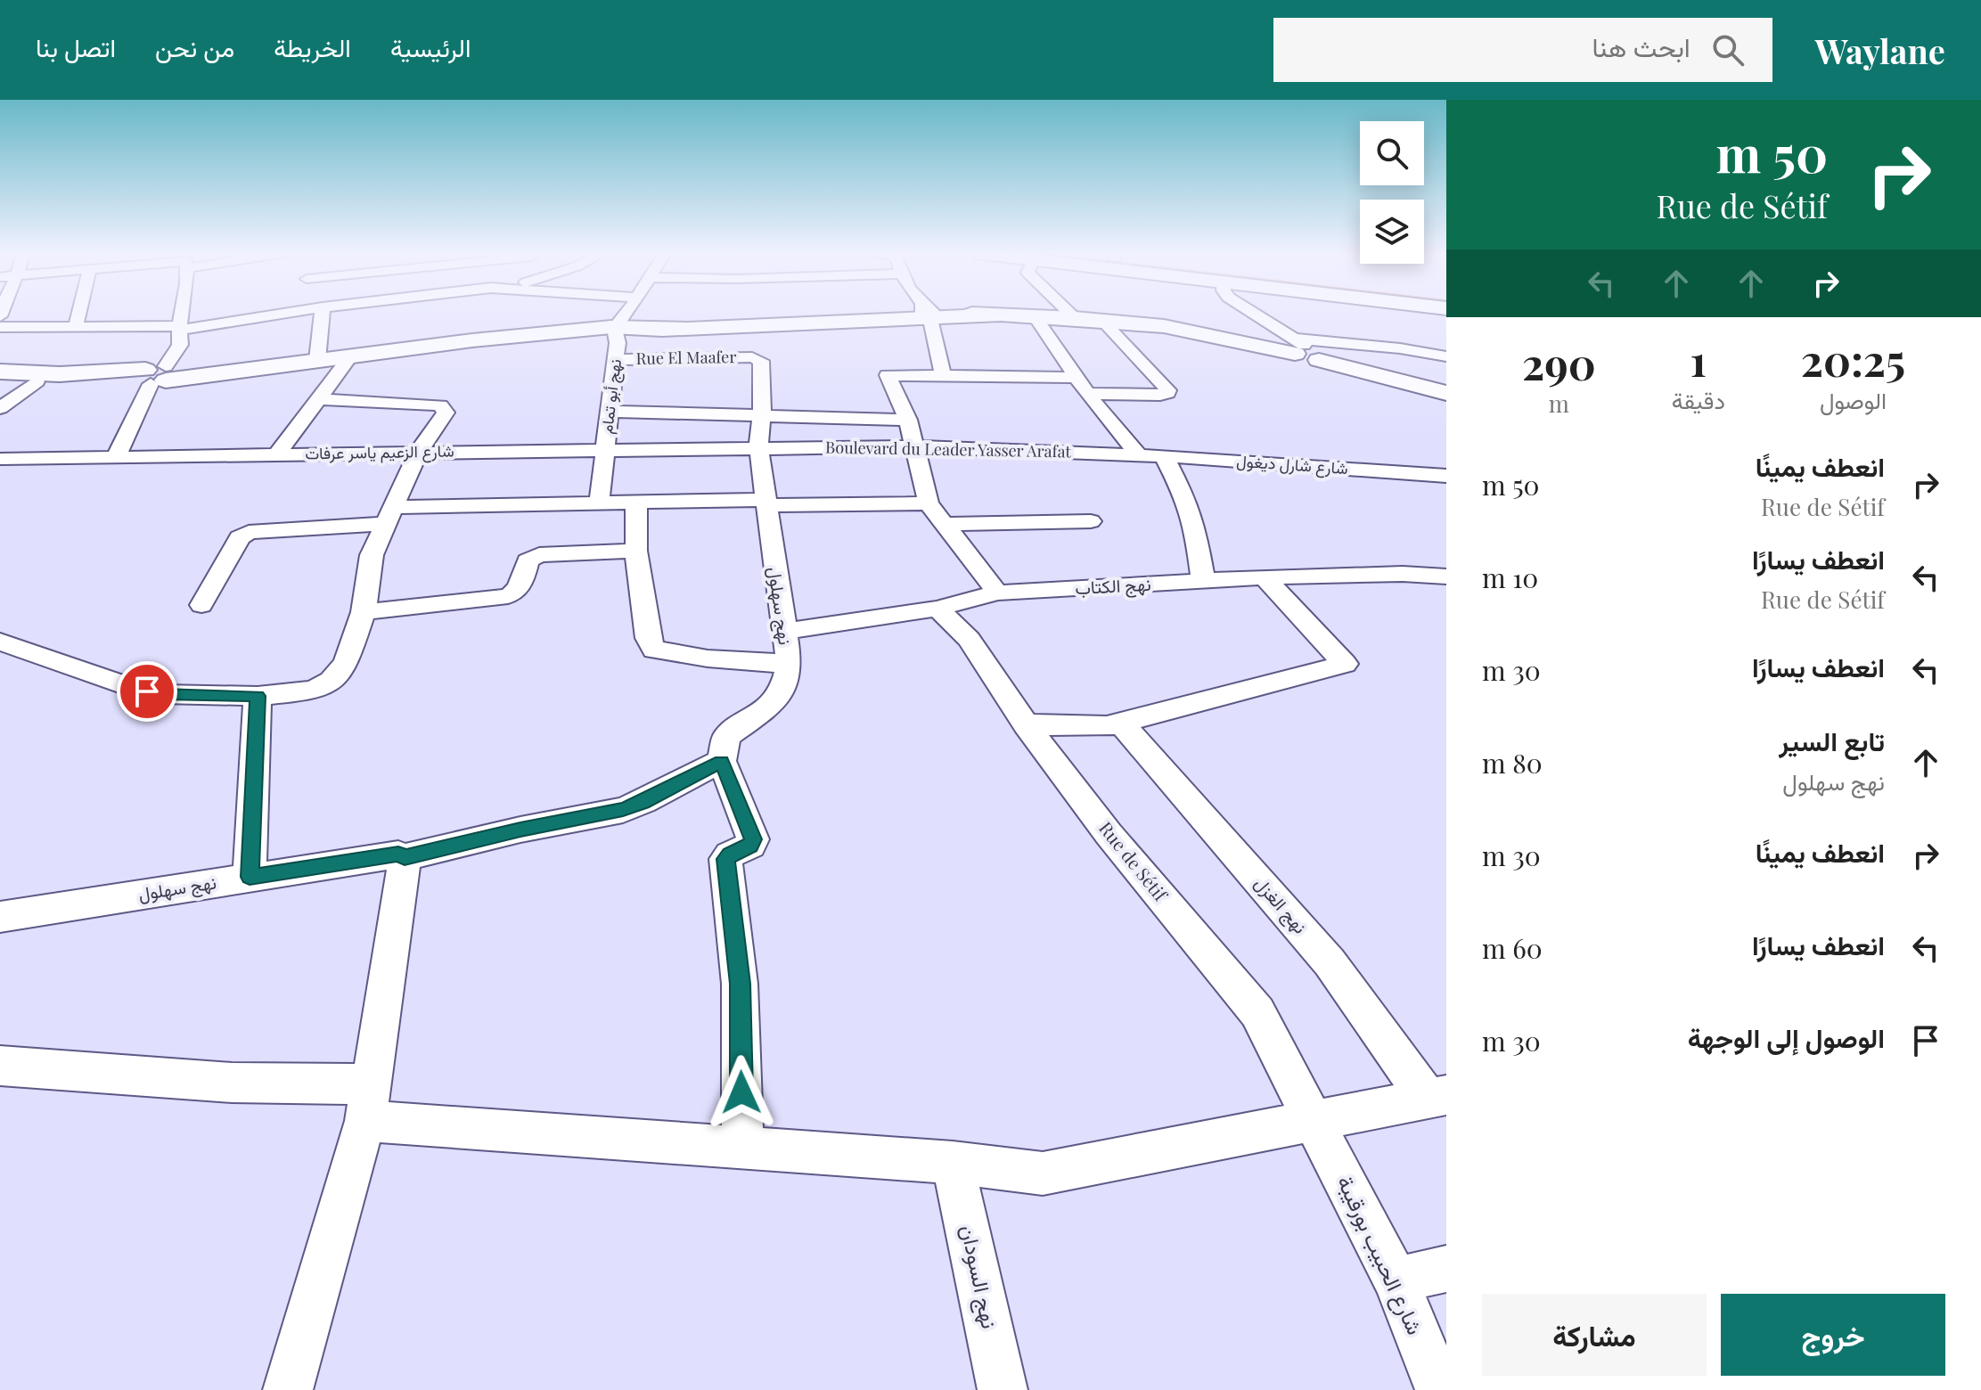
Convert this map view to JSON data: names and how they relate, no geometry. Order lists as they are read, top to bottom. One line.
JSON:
{"streets":{"street":["Rue El Maafer","نهج أبو تمام","Boulevard du Leader Yasser Arafat","شارع الزعيم ياسر عرفات","شارع شارل ديغول","نهج الكتاب","نهج سهلول","Rue de Sétif","نهج الغزل","شارع الحبيب بورقيبة","نهج السودان"]},"crossings":[["Rue El Maafer","نهج أبو تمام"],["Rue El Maafer","نهج سهلول"],["نهج أبو تمام","شارع الزعيم ياسر عرفات"],["Boulevard du Leader Yasser Arafat","شارع الزعيم ياسر عرفات"],["Boulevard du Leader Yasser Arafat","شارع شارل ديغول"],["Boulevard du Leader Yasser Arafat","نهج سهلول"],["شارع الزعيم ياسر عرفات","نهج سهلول"],["نهج الكتاب","نهج سهلول"],["نهج الكتاب","Rue de Sétif"],["Rue de Sétif","شارع الحبيب بورقيبة"]],"page":{"header":"Waylane","search":"ابحث هنا","nav":["الرئيسية","الخريطة","من نحن","اتصل بنا"],"turn":["50 m","Rue de Sétif"],"eta":["20:25","الوصول","1","دقيقة","290","m"],"list":[{"name":"انعطف يمينًا","note":"Rue de Sétif","value":"50 m"},{"name":"انعطف يسارًا","note":"Rue de Sétif","value":"10 m"},{"name":"انعطف يسارًا","value":"30 m"},{"name":"تابع السير","note":"نهج سهلول","value":"80 m"},{"name":"انعطف يمينًا","value":"30 m"},{"name":"انعطف يسارًا","value":"60 m"},{"name":"الوصول إلى الوجهة","value":"30 m"}],"buttons":["خروج","مشاركة"]}}
